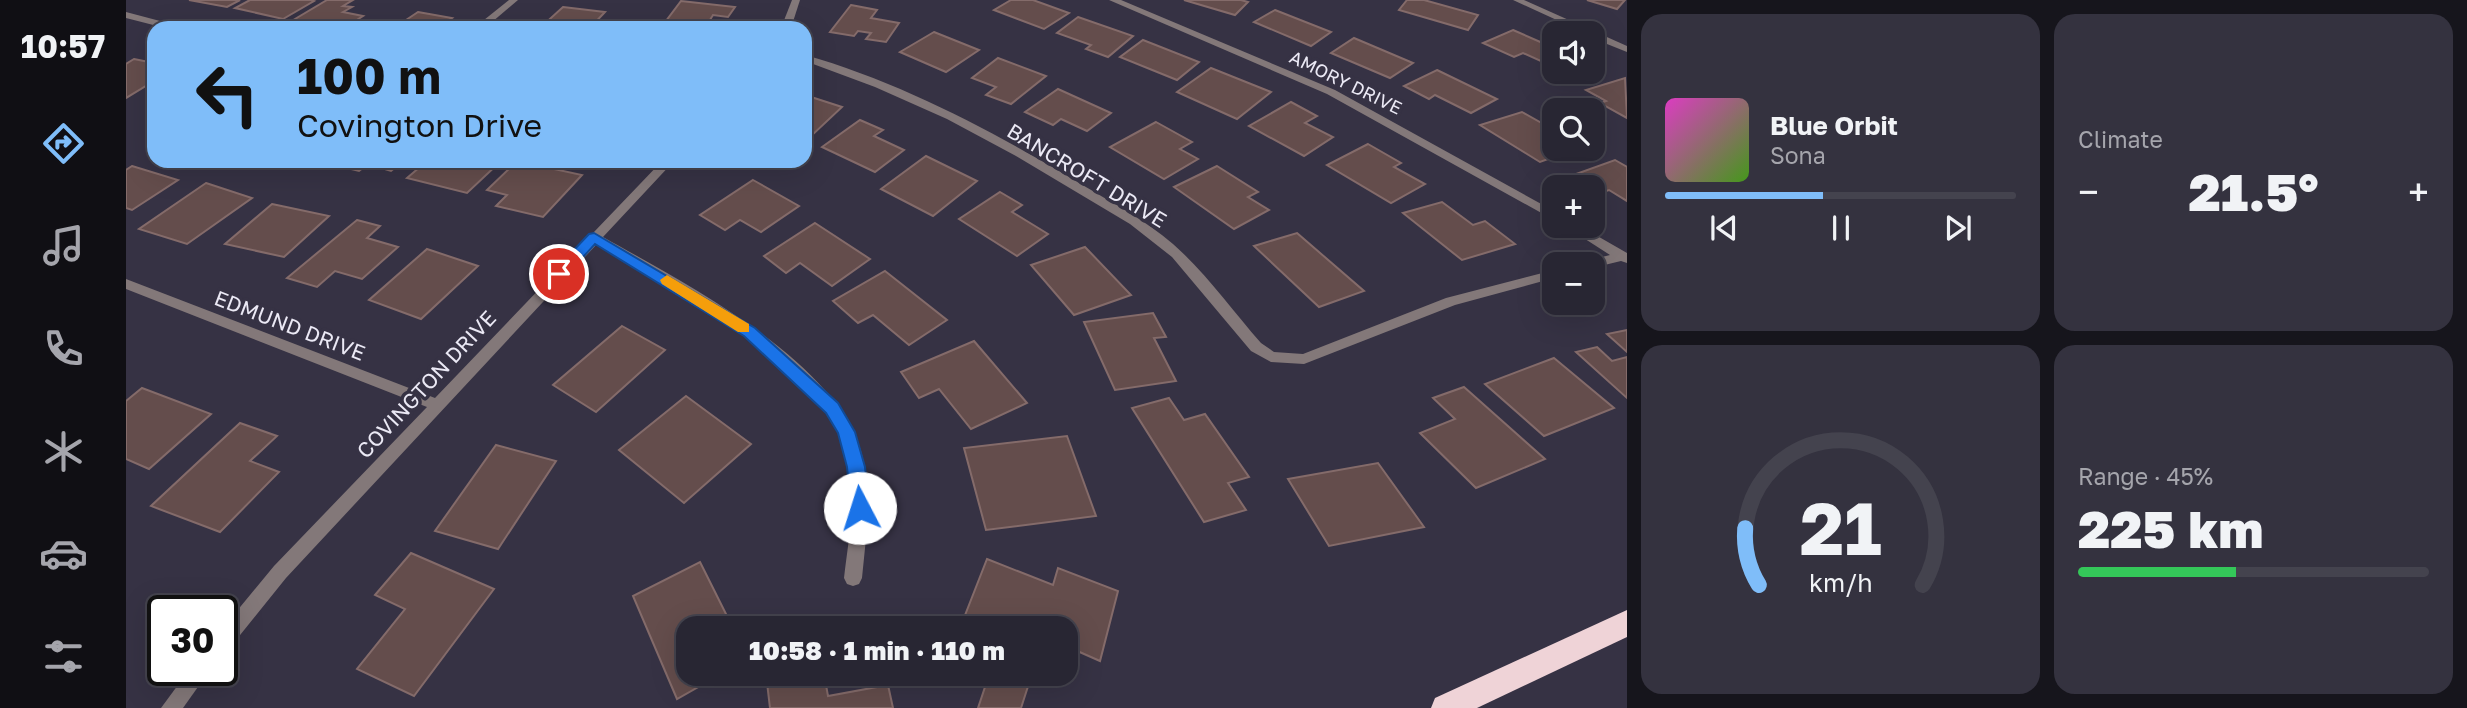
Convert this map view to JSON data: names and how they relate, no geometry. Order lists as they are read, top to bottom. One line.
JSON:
{"streets":{"street":["AMORY DRIVE","BANCROFT DRIVE","EDMUND DRIVE","COVINGTON DRIVE"]},"crossings":[["EDMUND DRIVE","COVINGTON DRIVE"]],"page":{"tabs":"10:57","tile":["Climate",["Range · 45%","225 km"]],"map_buttons":["+","−"],"turn":["100 m","Covington Drive"],"song":["Blue Orbit","Sona"],"heat":["−","21.5°","+"],"limit":"30","trip":"10:58 · 1 min · 110 m","gauge":["21","km/h"]}}
